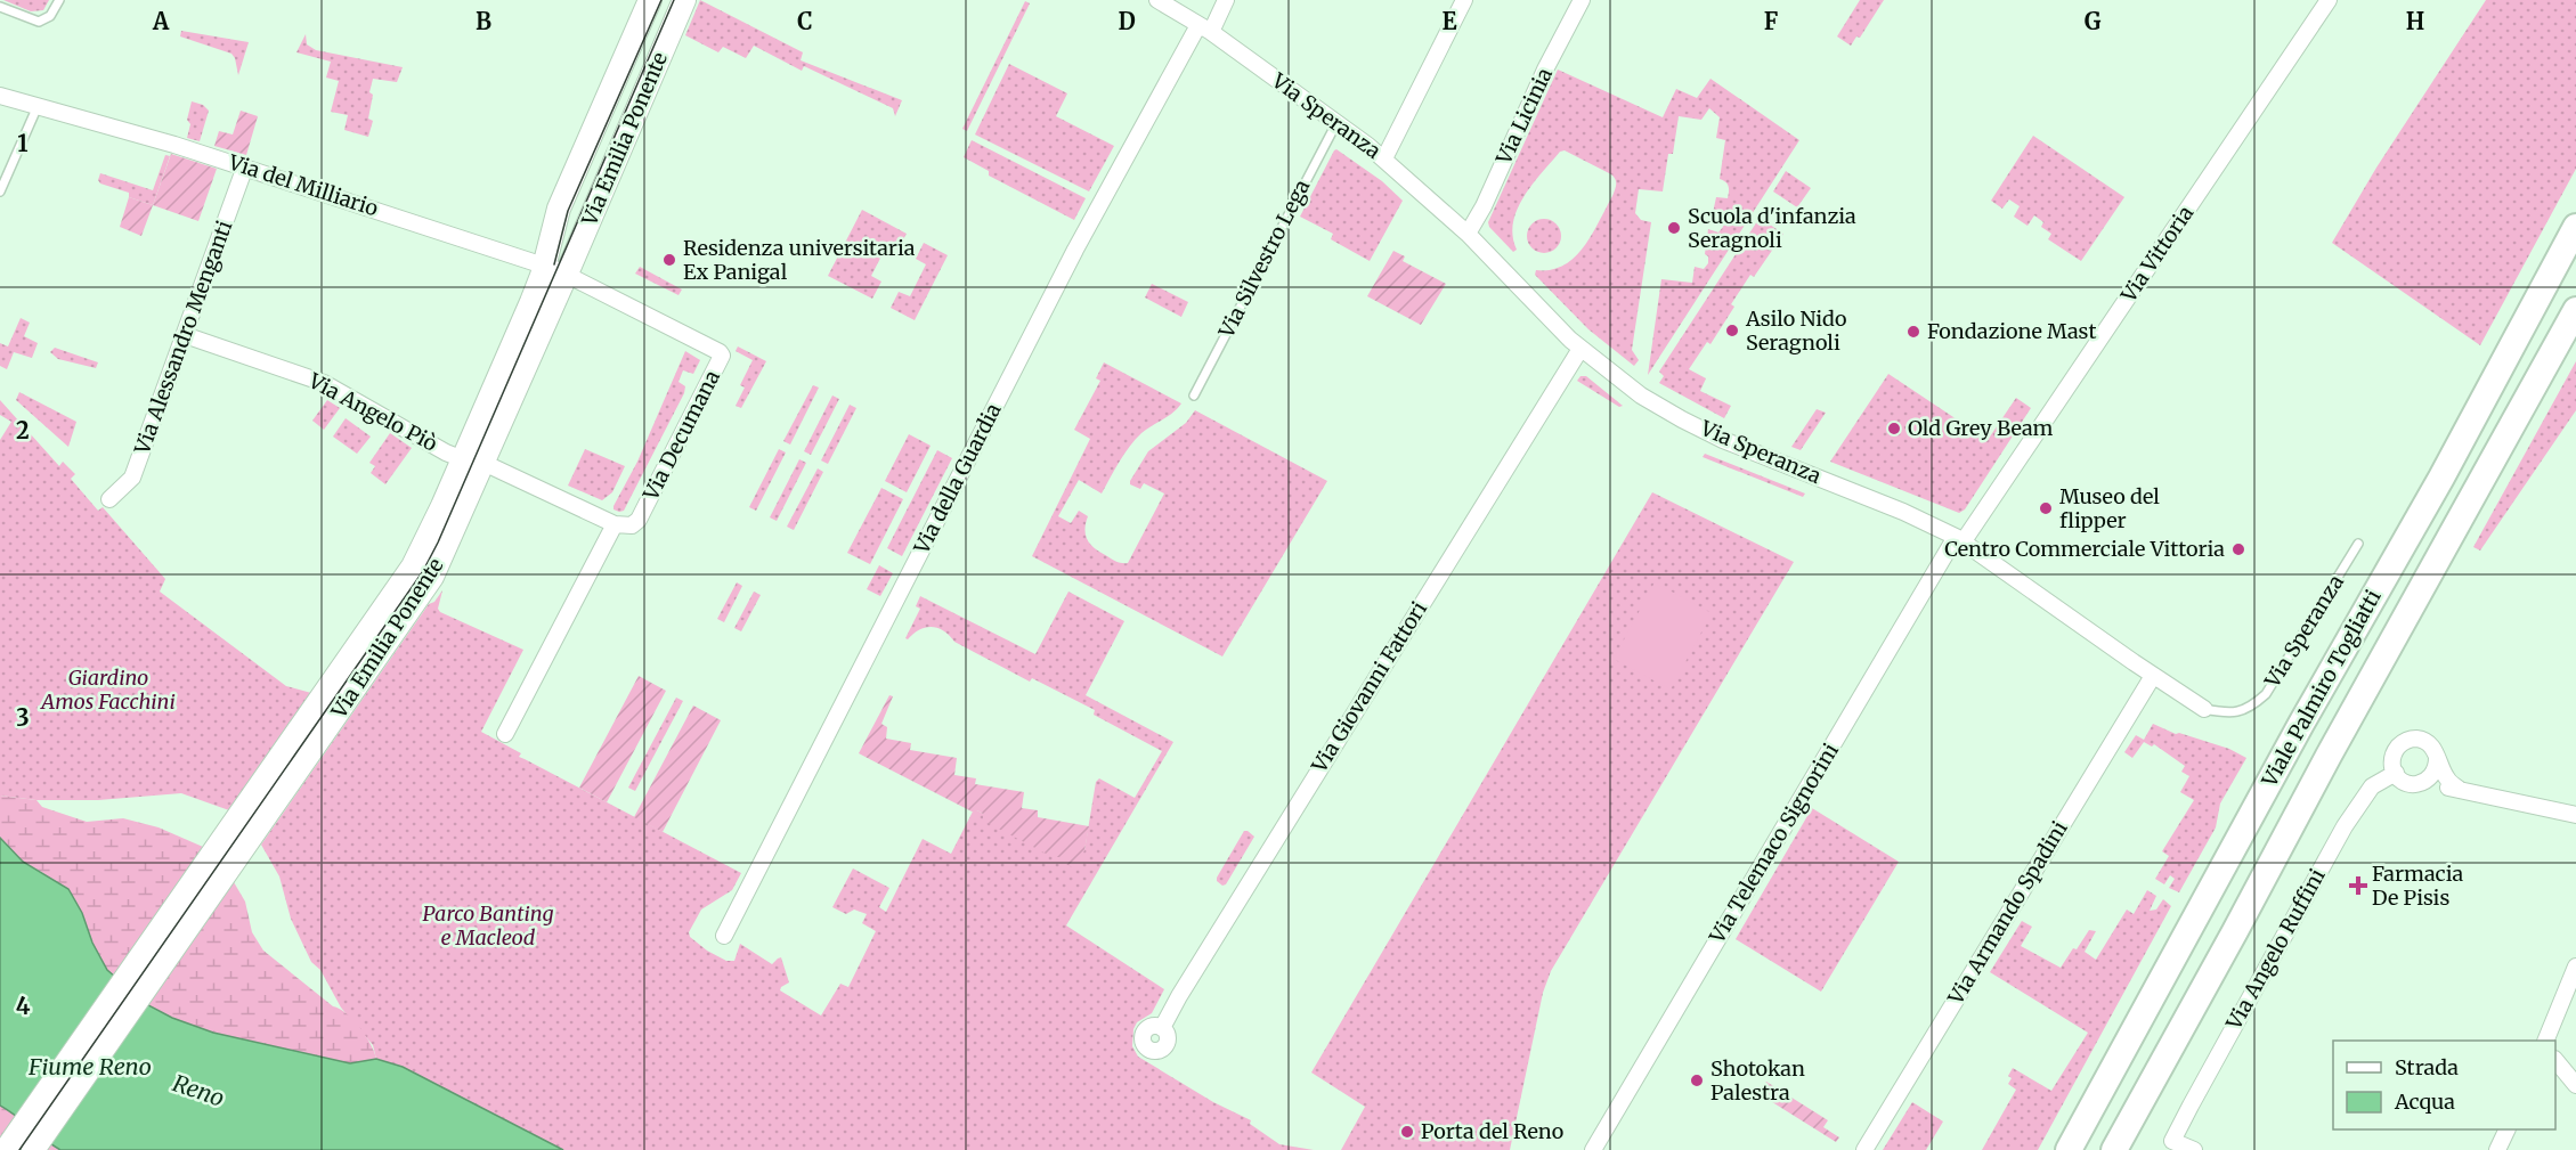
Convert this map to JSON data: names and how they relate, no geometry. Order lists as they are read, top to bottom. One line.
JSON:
{"streets":{"main road":["Via Emilia Ponente","Viale Palmiro Togliatti"],"street":["Via Speranza","Via Licinia","Via del Milliario","Via Vittoria","Via Alessandro Menganti","Via Angelo Piò","Via Decumana","Via della Guardia","Via Giovanni Fattori","Via Telemaco Signorini","Via Armando Spadini","Via Angelo Ruffini"],"lane":["Via Silvestro Lega"]},"crossings":[["Via Speranza","Via Licinia"],["Via Speranza","Via Vittoria"],["Via Speranza","Via Silvestro Lega"],["Via Speranza","Via della Guardia"],["Via Speranza","Via Giovanni Fattori"],["Via Speranza","Via Telemaco Signorini"],["Via Speranza","Via Armando Spadini"],["Via Emilia Ponente","Via del Milliario"],["Via Emilia Ponente","Via Angelo Piò"],["Via Emilia Ponente","Via Decumana"],["Via del Milliario","Via Alessandro Menganti"],["Via del Milliario","Via Decumana"],["Via Vittoria","Via Telemaco Signorini"],["Via Alessandro Menganti","Via Angelo Piò"]],"water":["Fiume Reno","Reno"],"parks":["Giardino Amos Facchini","Parco Banting e Macleod"],"places":{"other":["Scuola d'infanzia Seragnoli","Residenza universitaria Ex Panigal","Asilo Nido Seragnoli","Fondazione Mast","Old Grey Beam","Museo del flipper","Centro Commerciale Vittoria","Shotokan Palestra","Porta del Reno"],"health":["Farmacia De Pisis"]},"legend":["Strada","Acqua"],"grid":{"columns":["A","B","C","D","E","F","G","H"],"rows":["1","2","3","4"]}}
